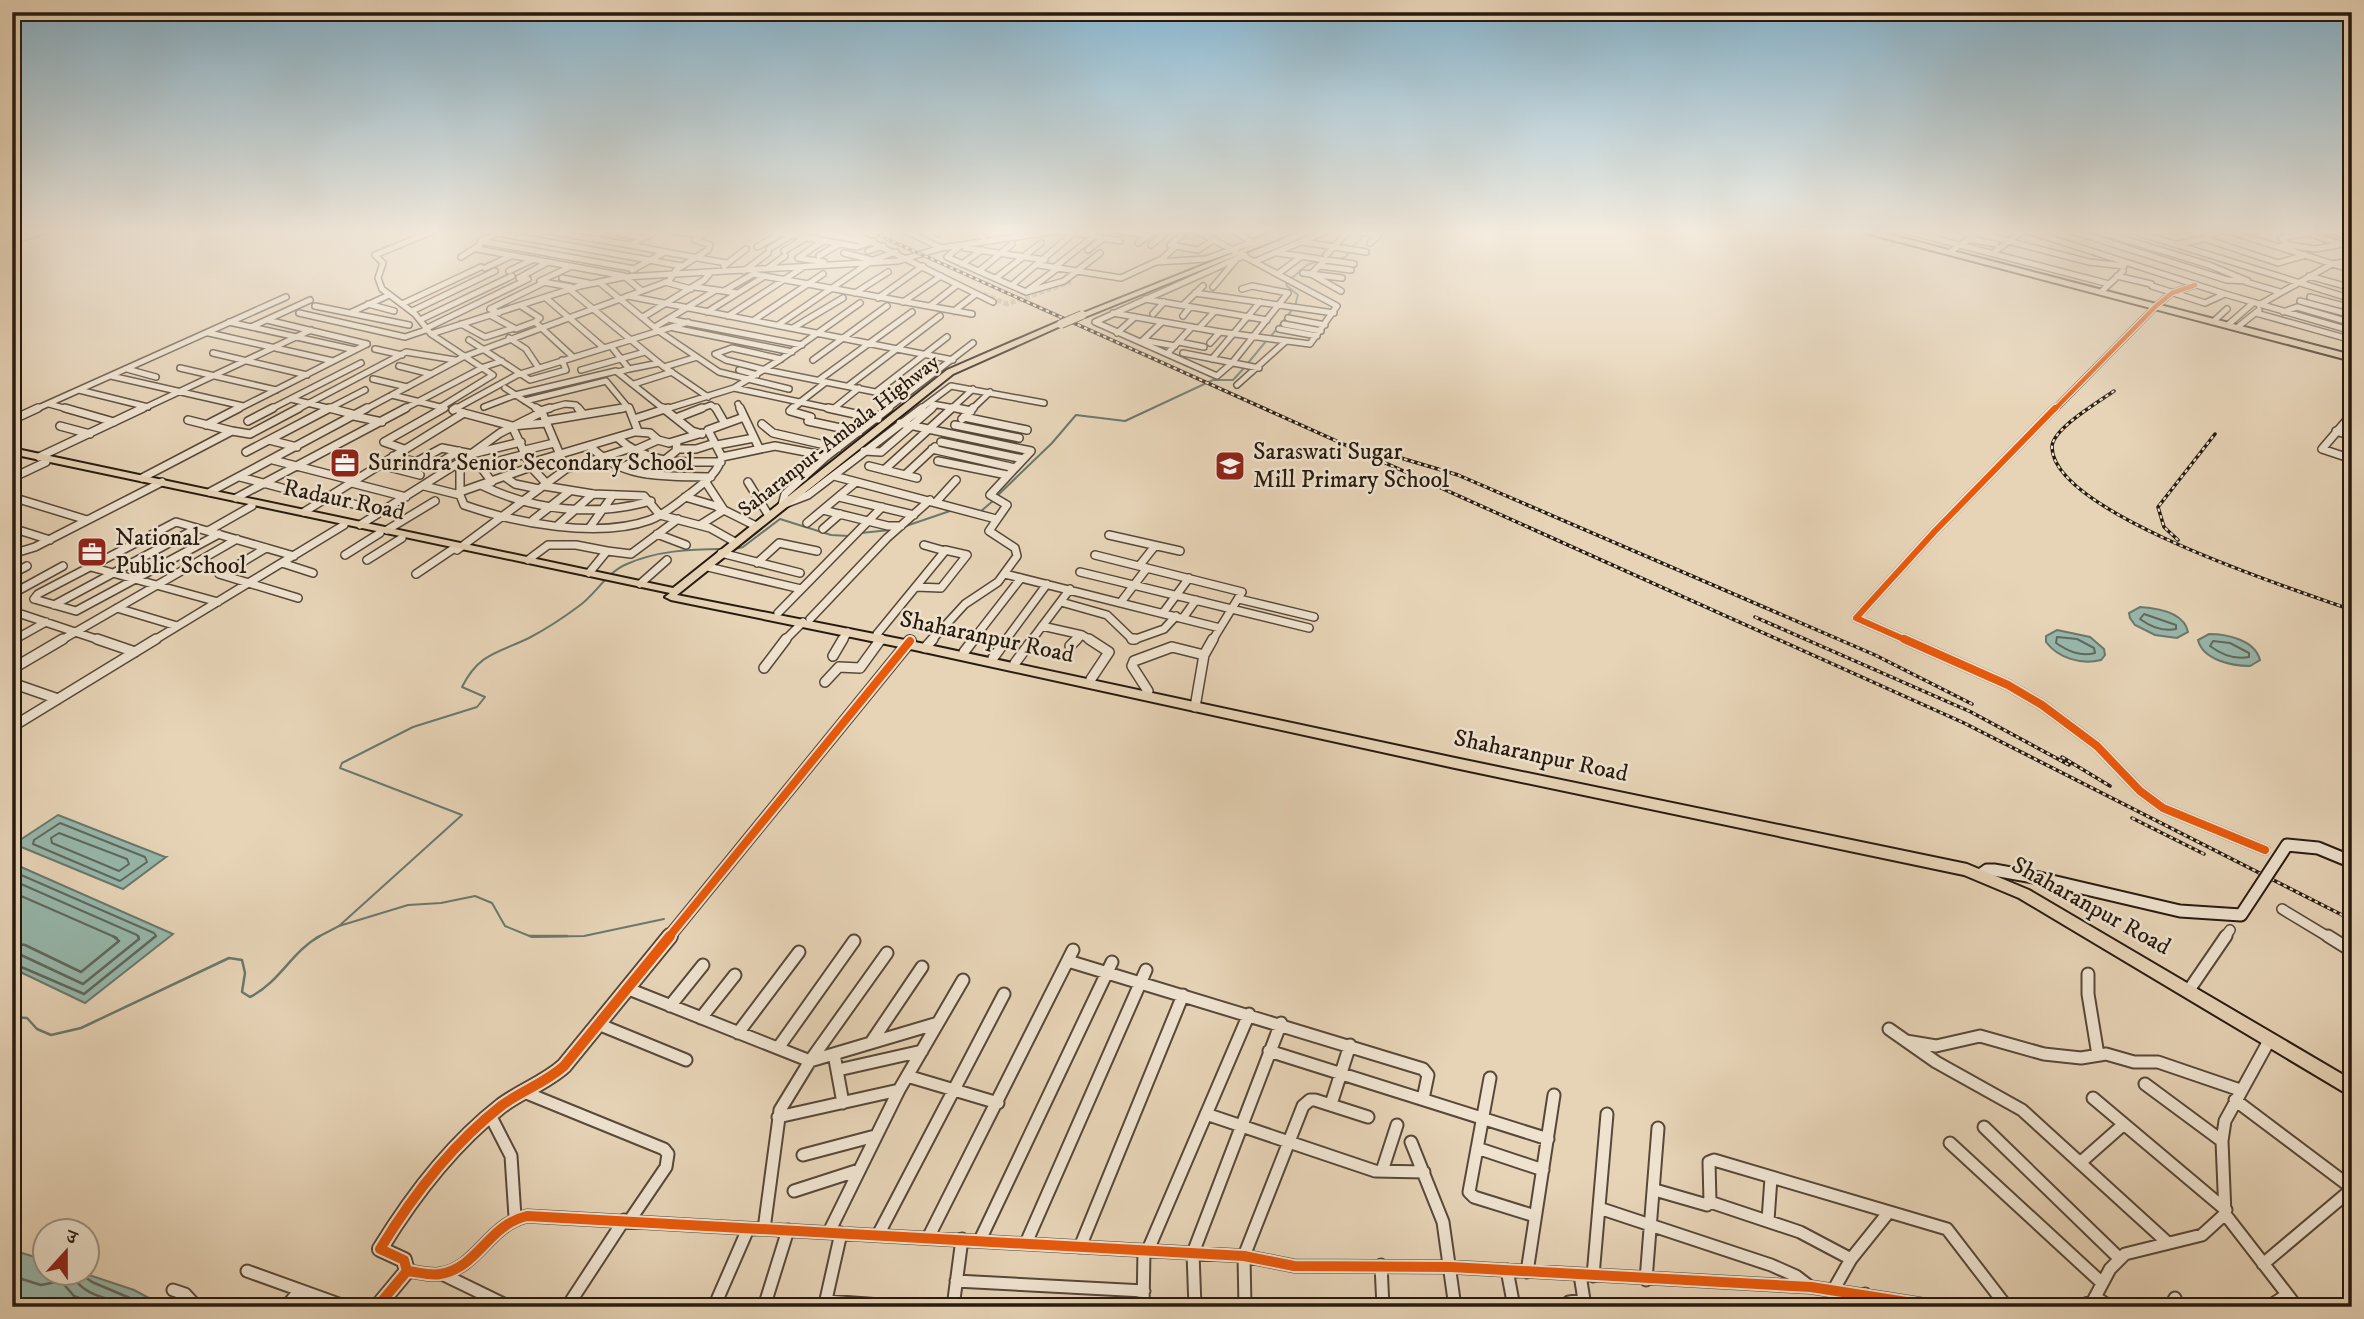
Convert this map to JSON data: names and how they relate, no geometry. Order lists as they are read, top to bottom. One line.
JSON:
{"streets":{"main road":["Saharanpur-Ambala Highway","Radaur Road","Shaharanpur Road"]},"crossings":[["Saharanpur-Ambala Highway","Radaur Road"],["Saharanpur-Ambala Highway","Shaharanpur Road"],["Radaur Road","Shaharanpur Road"]],"places":{"office":["Surindra Senior Secondary School","National Public School"],"school or university":["Saraswati Sugar Mill Primary School"]},"north":"top"}
